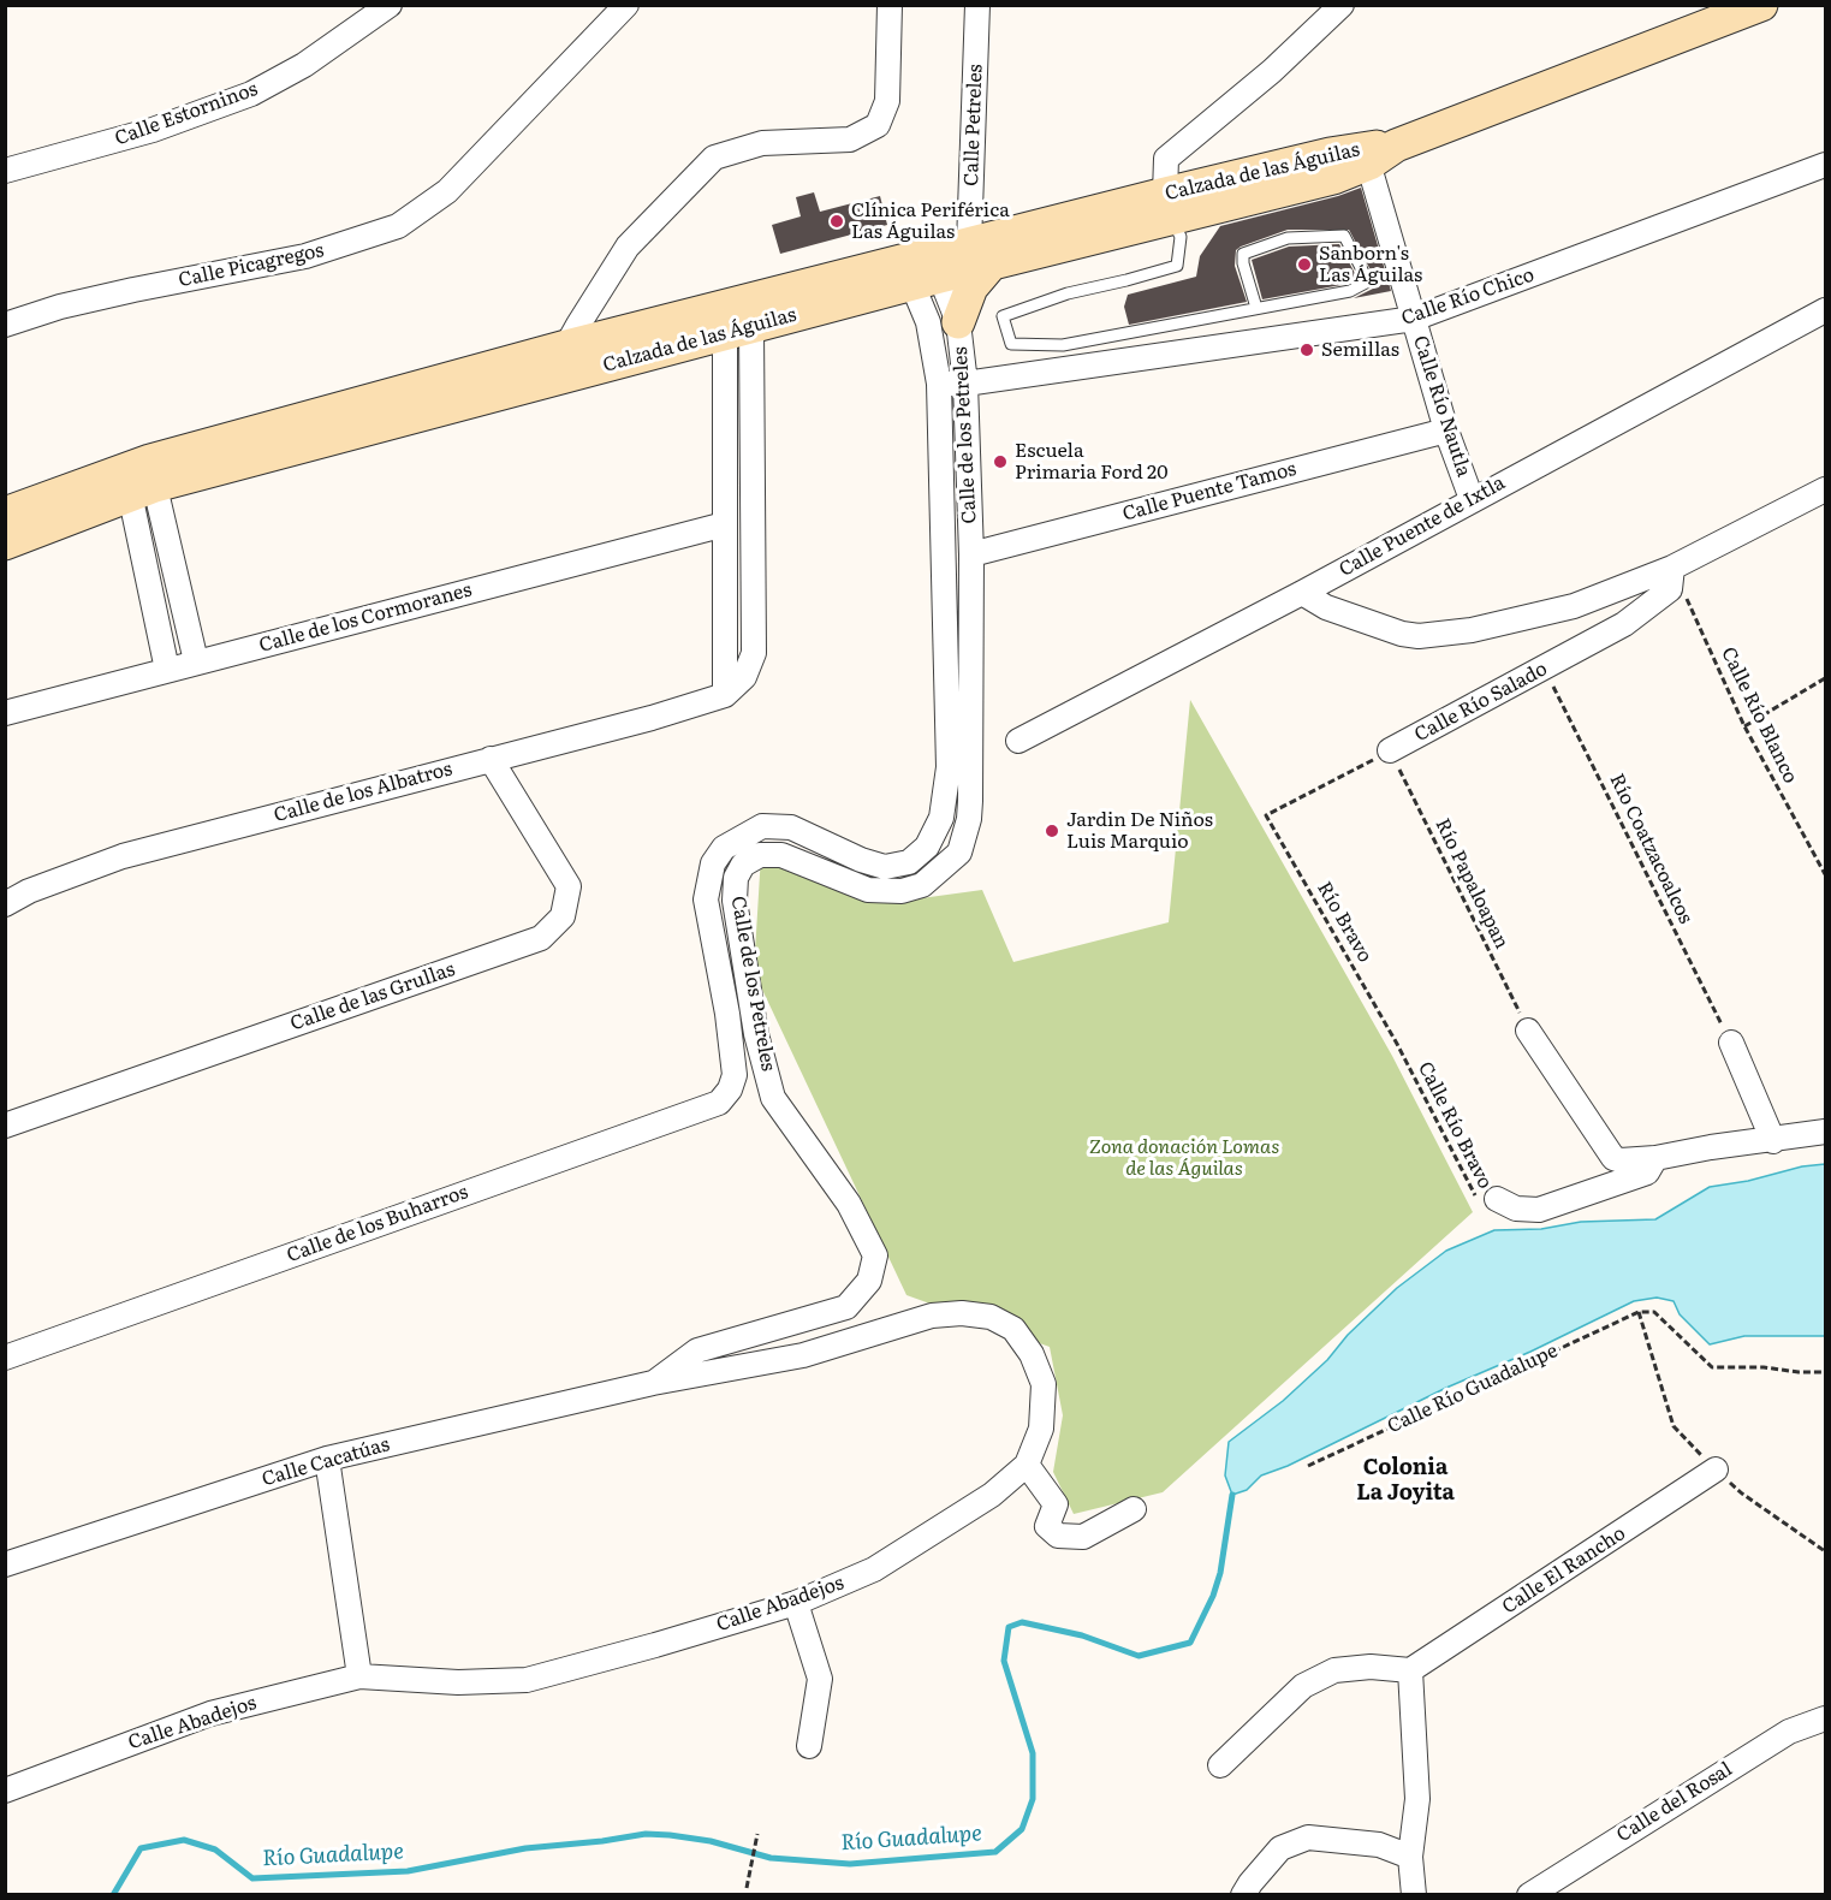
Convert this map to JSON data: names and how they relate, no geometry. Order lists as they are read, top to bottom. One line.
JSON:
{"streets":{"main road":["Calzada de las Águilas"],"street":["Calle Estorninos","Calle Petreles","Calle Picagregos","Calle Río Chico","Calle Río Nautla","Calle de los Petreles","Calle Puente Tamos","Calle Puente de Ixtla","Calle de los Cormoranes","Calle Río Salado","Calle de los Albatros","Calle de las Grullas","Calle de los Buharros","Calle Cacatúas","Calle El Rancho","Calle Abadejos","Calle del Rosal"],"path":["Calle Río Blanco","Río Coatzacoalcos","Río Papaloapan","Río Bravo","Calle Río Bravo","Calle Río Guadalupe"]},"crossings":[["Calle Petreles","Calzada de las Águilas"],["Calzada de las Águilas","Calle Río Nautla"],["Calzada de las Águilas","Calle de los Petreles"],["Calle Río Chico","Calle Río Nautla"],["Calle Río Chico","Calle de los Petreles"],["Calle Río Nautla","Calle Puente Tamos"],["Calle Río Nautla","Calle Puente de Ixtla"],["Calle de los Petreles","Calle Puente Tamos"],["Calle de los Petreles","Calle de los Buharros"],["Calle de los Petreles","Calle Cacatúas"],["Calle de los Petreles","Calle Abadejos"],["Calle Río Salado","Calle Río Blanco"],["Calle Río Salado","Río Coatzacoalcos"],["Calle Río Salado","Río Papaloapan"],["Calle Río Salado","Río Bravo"],["Calle de los Albatros","Calle de las Grullas"],["Río Bravo","Calle Río Bravo"],["Calle Cacatúas","Calle Abadejos"]],"districts":["Colonia La Joyita"],"water":["Río Guadalupe"],"parks":["Zona donación Lomas de las Águilas"],"places":["Clínica Periférica Las Águilas","Sanborn's Las Águilas","Semillas","Escuela Primaria Ford 20","Jardin De Niños Luis Marquio"]}
